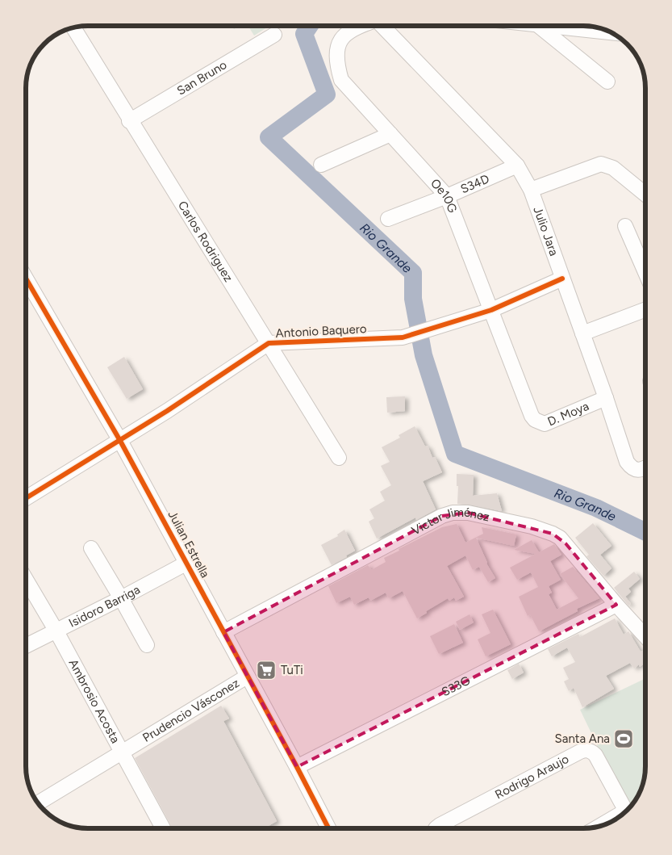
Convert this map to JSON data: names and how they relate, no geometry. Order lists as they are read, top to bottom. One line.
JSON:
{"streets":{"street":["San Bruno","S34D","Oe10G","Julio Jara","Carlos Rodriguez","Antonio Baquero","D. Moya","Victor Jiménez","Julian Estrella","Isidoro Barriga","S33G","Ambrosio Acosta","Prudencio Vásconez","Rodrigo Araujo"]},"crossings":[["San Bruno","Carlos Rodriguez"],["S34D","Oe10G"],["S34D","Julio Jara"],["Oe10G","Antonio Baquero"],["Oe10G","D. Moya"],["Julio Jara","Antonio Baquero"],["Julio Jara","D. Moya"],["Carlos Rodriguez","Antonio Baquero"],["Antonio Baquero","Julian Estrella"],["Victor Jiménez","Julian Estrella"],["Victor Jiménez","S33G"],["Julian Estrella","Isidoro Barriga"],["Julian Estrella","S33G"],["Julian Estrella","Prudencio Vásconez"],["Isidoro Barriga","Ambrosio Acosta"],["Ambrosio Acosta","Prudencio Vásconez"]],"water":["Rio Grande"],"places":{"supermarket":["TuTi"],"sports":["Santa Ana"]}}
